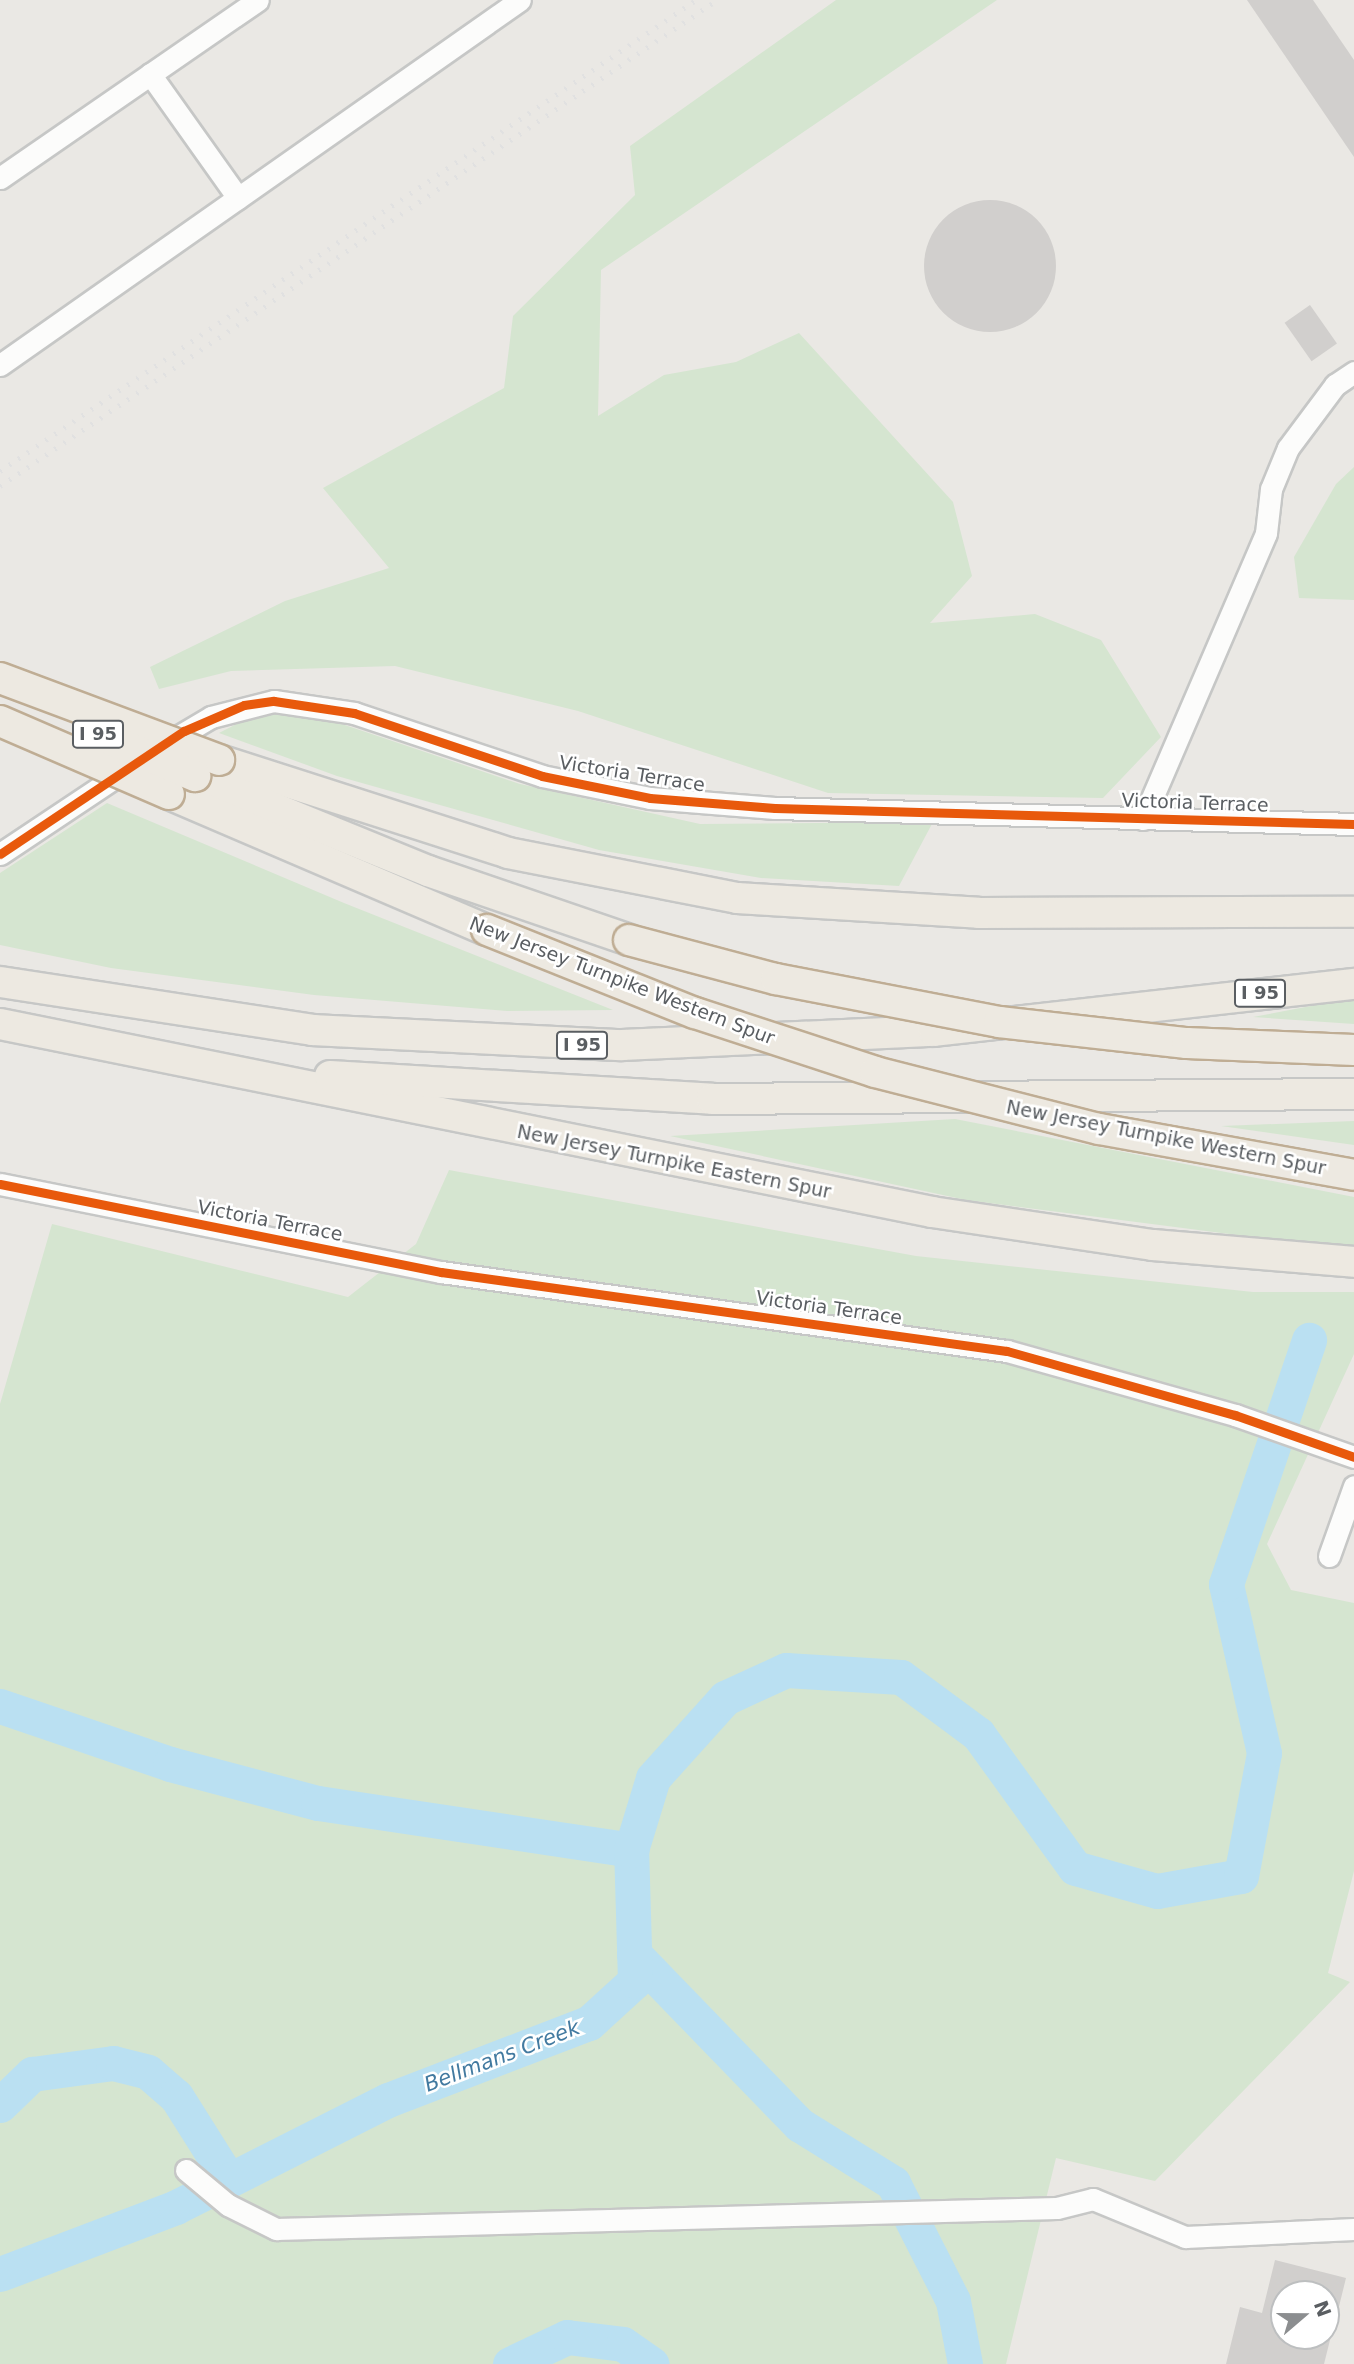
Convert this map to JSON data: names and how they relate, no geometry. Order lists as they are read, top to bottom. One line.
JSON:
{"streets":{"highway":["I 95","New Jersey Turnpike Western Spur","New Jersey Turnpike Eastern Spur"],"street":["Victoria Terrace"]},"water":["Bellmans Creek"],"north":"right"}
